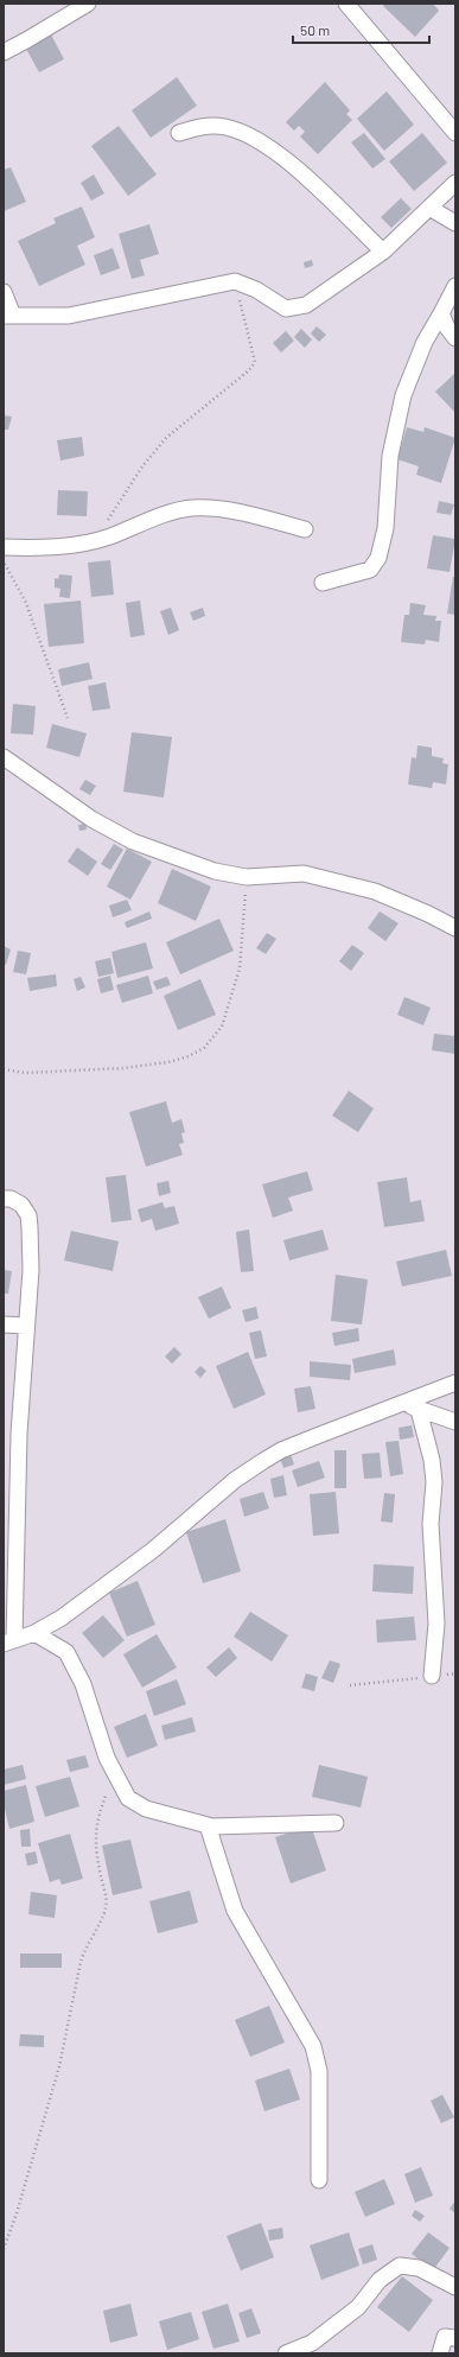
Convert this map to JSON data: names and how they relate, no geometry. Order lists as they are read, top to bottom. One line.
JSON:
{"scale_bar":"50 m"}
